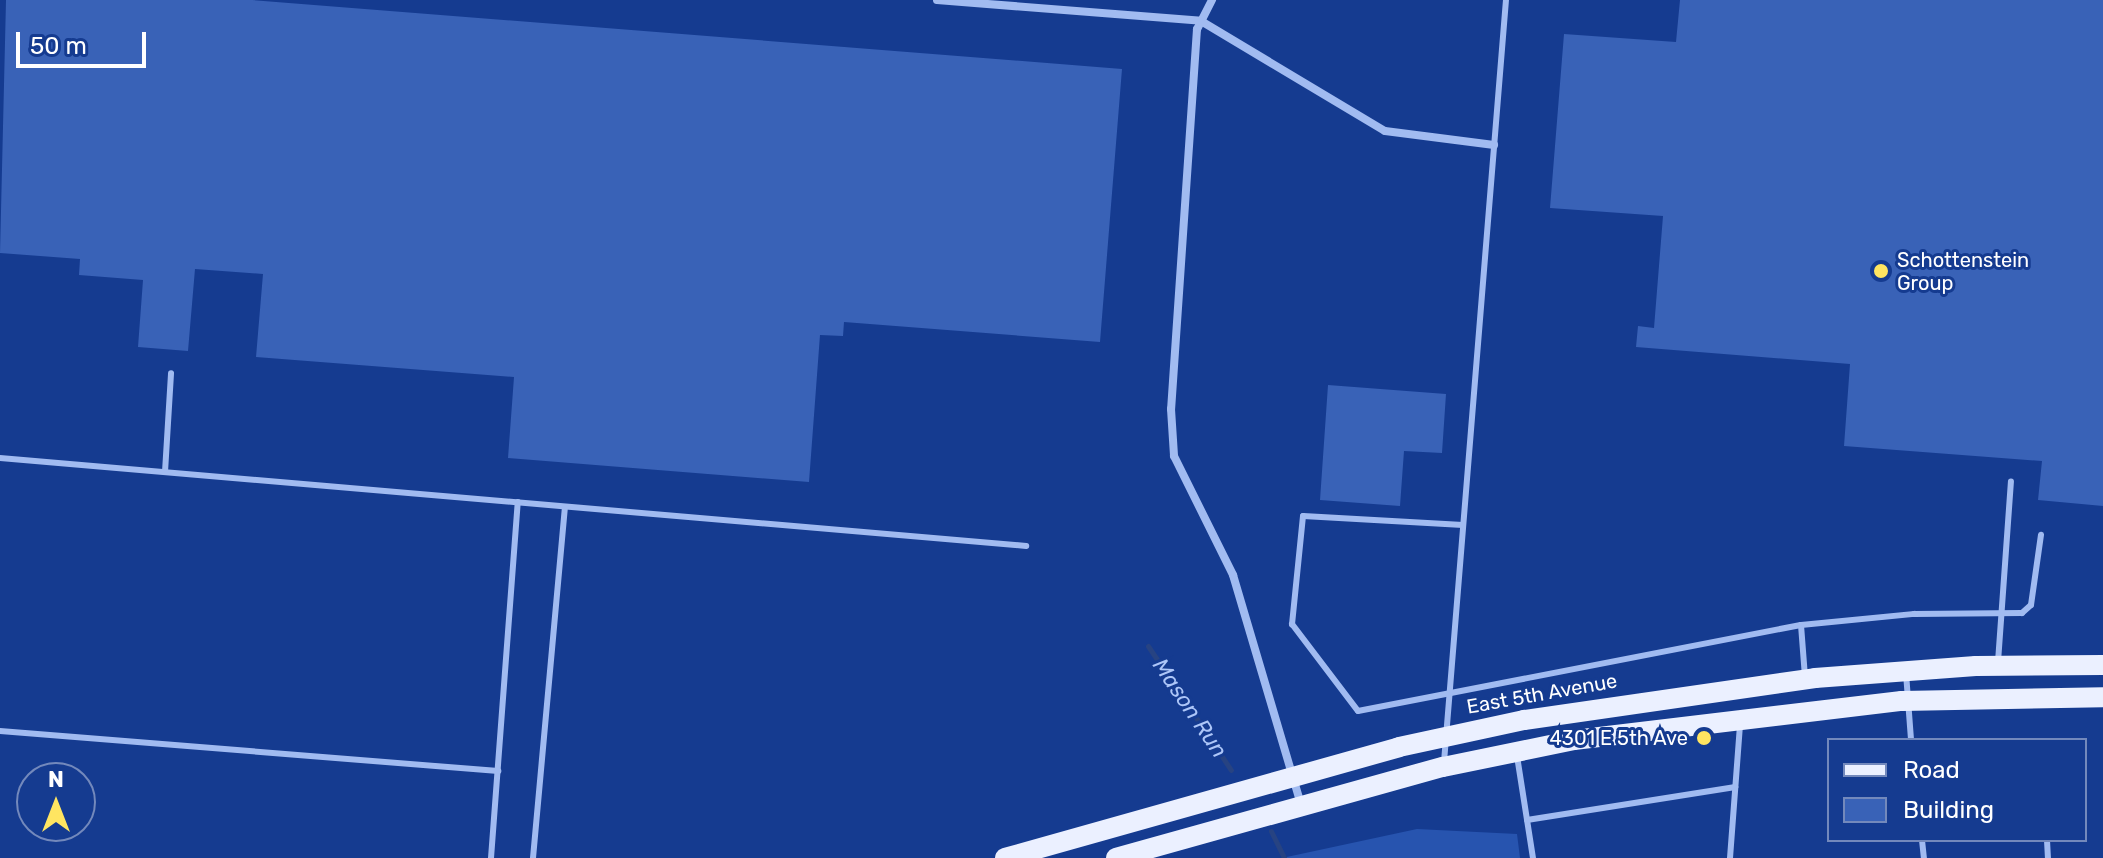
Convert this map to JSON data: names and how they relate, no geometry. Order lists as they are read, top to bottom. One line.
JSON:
{"streets":{"main road":["East 5th Avenue"]},"water":["Mason Run"],"places":["Schottenstein Group","4301 E 5th Ave"],"legend":["Road","Building"],"scale_bar":"50 m","north":"top"}
